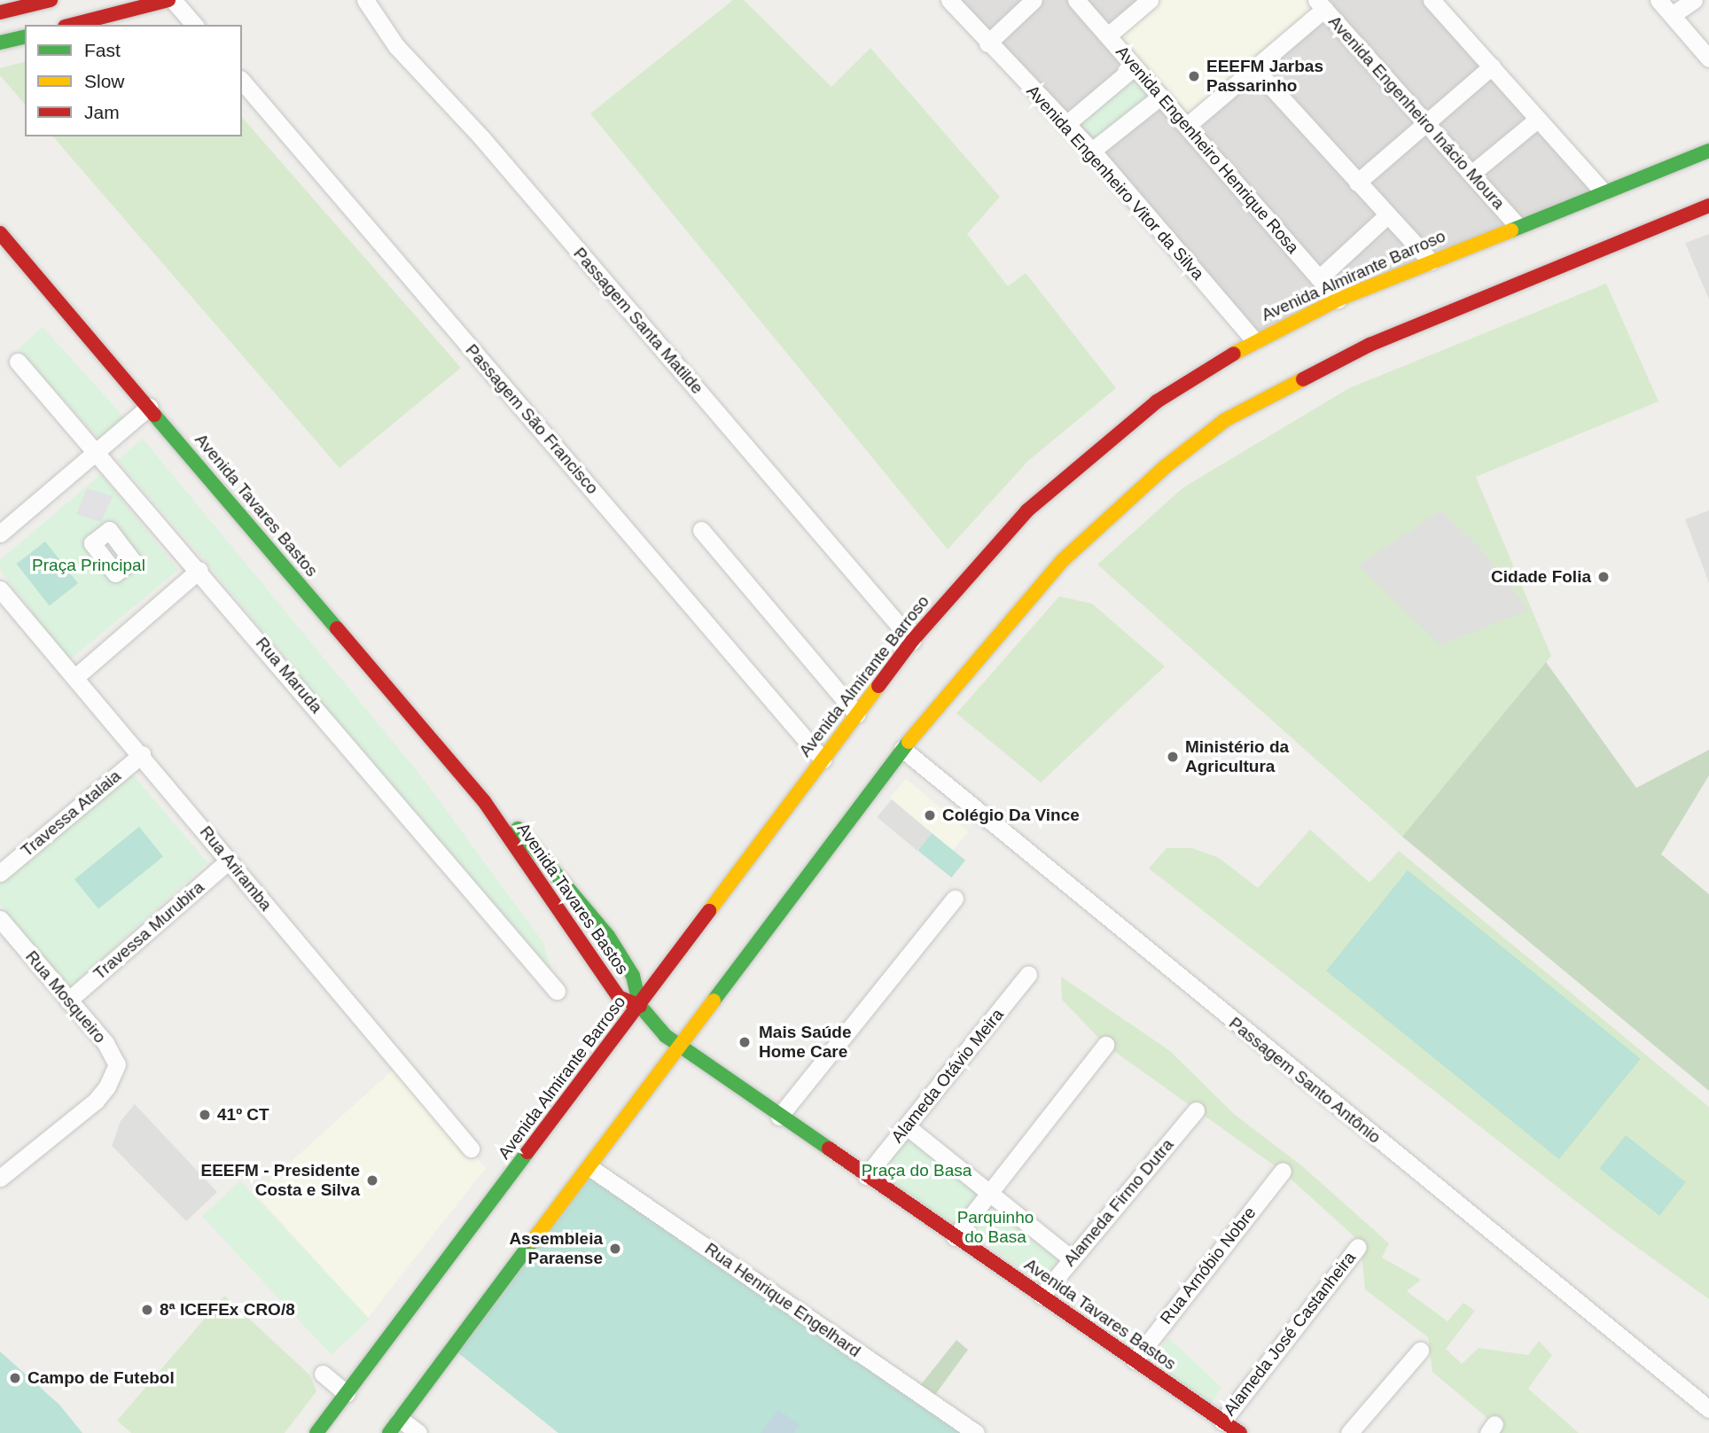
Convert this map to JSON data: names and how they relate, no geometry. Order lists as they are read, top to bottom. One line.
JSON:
{"streets":{"main road":["Avenida Almirante Barroso","Avenida Tavares Bastos"],"street":["Avenida Engenheiro Inácio Moura","Avenida Engenheiro Henrique Rosa","Avenida Engenheiro Vitor da Silva","Passagem Santa Matilde","Passagem São Francisco","Rua Maruda","Travessa Atalaia","Rua Ariramba","Travessa Murubira","Rua Mosqueiro","Alameda Otávio Meira","Passagem Santo Antônio","Alameda Firmo Dutra","Rua Arnóbio Nobre","Rua Henrique Engelhard","Alameda José Castanheira"]},"crossings":[["Avenida Engenheiro Inácio Moura","Avenida Almirante Barroso"],["Avenida Engenheiro Henrique Rosa","Avenida Almirante Barroso"],["Avenida Engenheiro Vitor da Silva","Avenida Almirante Barroso"],["Avenida Almirante Barroso","Passagem Santa Matilde"],["Avenida Almirante Barroso","Passagem São Francisco"],["Avenida Almirante Barroso","Avenida Tavares Bastos"],["Avenida Tavares Bastos","Alameda Otávio Meira"],["Avenida Tavares Bastos","Alameda Firmo Dutra"],["Avenida Tavares Bastos","Rua Arnóbio Nobre"],["Avenida Tavares Bastos","Alameda José Castanheira"],["Travessa Atalaia","Rua Ariramba"],["Rua Ariramba","Travessa Murubira"],["Travessa Murubira","Rua Mosqueiro"]],"parks":["Praça Principal","Praça do Basa","Parquinho do Basa"],"places":["EEEFM Jarbas Passarinho","Cidade Folia","Ministério da Agricultura","Colégio Da Vince","Mais Saúde Home Care","41º CT","EEEFM - Presidente Costa e Silva","Assembleia Paraense","8ª ICEFEx CRO/8","Campo de Futebol"],"legend":["Fast","Slow","Jam"]}
